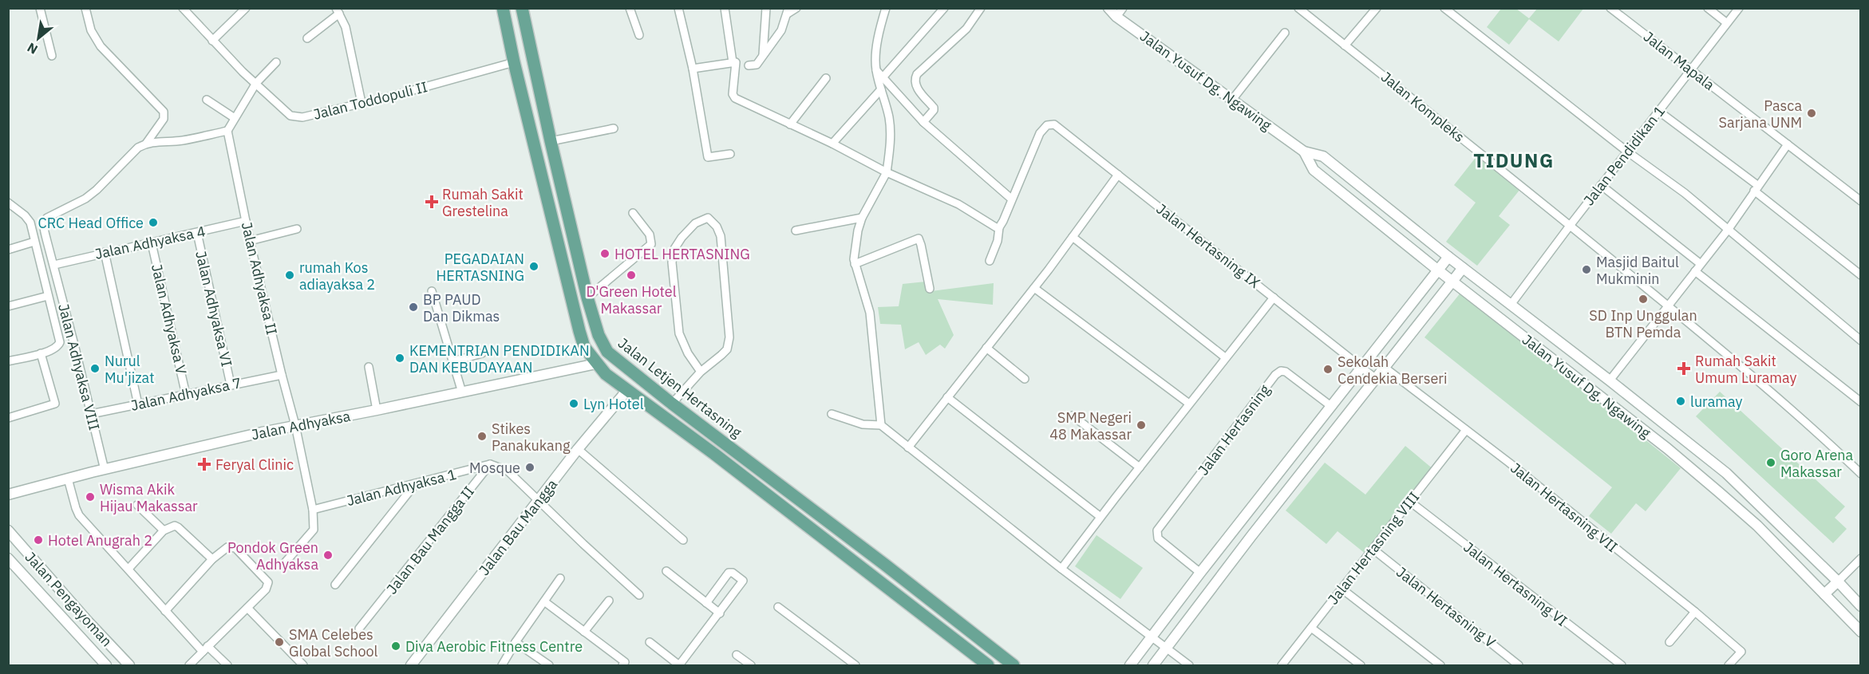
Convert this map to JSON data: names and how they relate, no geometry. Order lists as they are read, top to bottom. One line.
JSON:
{"streets":{"main road":["Jalan Letjen Hertasning"],"street":["Jalan Mapala","Jalan Yusuf Dg. Ngawing","Jalan Toddopuli II","Jalan Kompleks","Jalan Pendidikan 1","Jalan Adhyaksa 4","Jalan Hertasning IX","Jalan Adhyaksa II","Jalan Adhyaksa VI","Jalan Adhyaksa V","Jalan Adhyaksa VIII","Jalan Adhyaksa 7","Jalan Adhyaksa","Jalan Hertasning","Jalan Adhyaksa 1","Jalan Hertasning VII","Jalan Bau Mangga","Jalan Bau Mangga II","Jalan Hertasning VIII","Jalan Hertasning VI","Jalan Pengayoman","Jalan Hertasning V"]},"crossings":[["Jalan Mapala","Jalan Pendidikan 1"],["Jalan Yusuf Dg. Ngawing","Jalan Pendidikan 1"],["Jalan Kompleks","Jalan Pendidikan 1"],["Jalan Adhyaksa 4","Jalan Adhyaksa II"],["Jalan Adhyaksa 4","Jalan Adhyaksa VI"],["Jalan Adhyaksa 4","Jalan Adhyaksa V"],["Jalan Adhyaksa 4","Jalan Adhyaksa VIII"],["Jalan Adhyaksa II","Jalan Adhyaksa 7"],["Jalan Adhyaksa II","Jalan Adhyaksa"],["Jalan Adhyaksa II","Jalan Adhyaksa 1"],["Jalan Adhyaksa VI","Jalan Adhyaksa 7"],["Jalan Adhyaksa V","Jalan Adhyaksa 7"],["Jalan Adhyaksa VIII","Jalan Adhyaksa 7"],["Jalan Adhyaksa VIII","Jalan Adhyaksa"],["Jalan Adhyaksa 1","Jalan Bau Mangga II"],["Jalan Hertasning VII","Jalan Hertasning VIII"],["Jalan Hertasning VIII","Jalan Hertasning VI"],["Jalan Hertasning VIII","Jalan Hertasning V"]],"districts":["TIDUNG"],"places":{"other":["Pasca Sarjana UNM","CRC Head Office","HOTEL HERTASNING","PEGADAIAN HERTASNING","Masjid Baitul Mukminin","rumah Kos adiayaksa 2","D'Green Hotel Makassar","SD Inp Unggulan BTN Pemda","BP PAUD Dan Dikmas","KEMENTRIAN PENDIDIKAN DAN KEBUDAYAAN","Nurul Mu'jizat","Sekolah Cendekia Berseri","luramay","Lyn Hotel","SMP Negeri 48 Makassar","Stikes Panakukang","Goro Arena Makassar","Mosque","Wisma Akik Hijau Makassar","Hotel Anugrah 2","Pondok Green Adhyaksa","SMA Celebes Global School","Diva Aerobic Fitness Centre"],"health":["Rumah Sakit Grestelina","Rumah Sakit Umum Luramay","Feryal Clinic"]},"north":"bottom left"}
